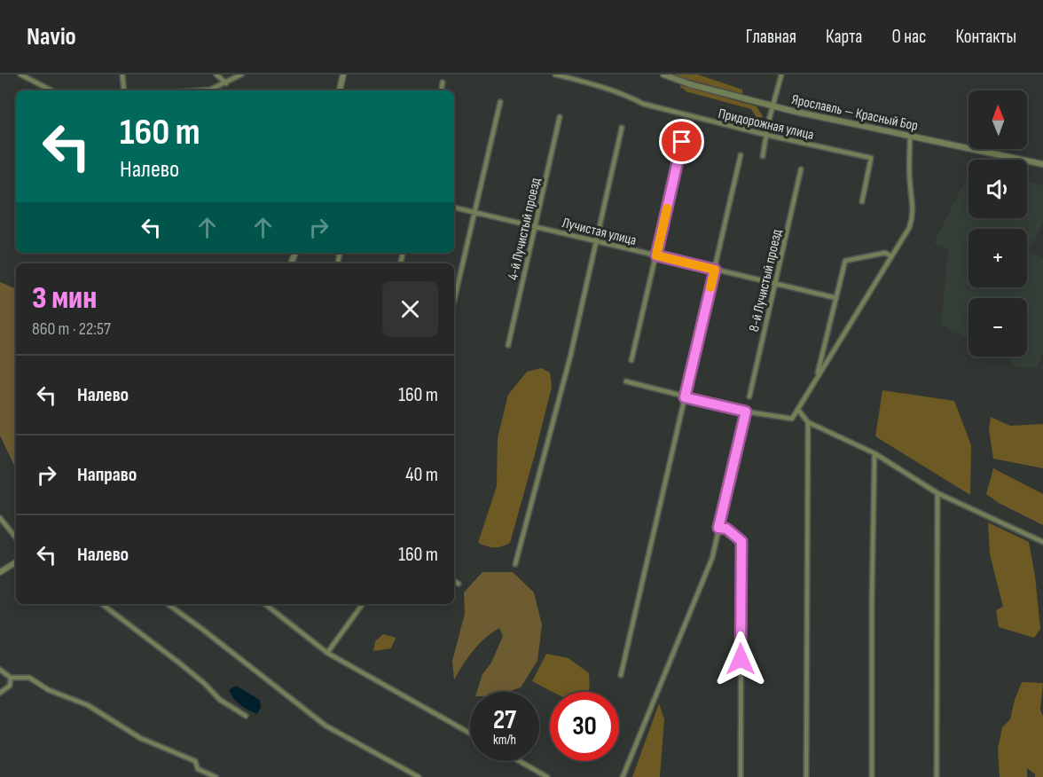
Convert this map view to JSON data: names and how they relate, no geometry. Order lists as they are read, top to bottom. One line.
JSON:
{"streets":{"street":["Ярославль — Красный Бор","Придорожная улица","4-й Лучистый проезд","Лучистая улица","8-й Лучистый проезд"]},"crossings":[["4-й Лучистый проезд","Лучистая улица"],["Лучистая улица","8-й Лучистый проезд"]],"north":"top","page":{"header":"Navio","nav":["Главная","Карта","О нас","Контакты"],"map_buttons":["+","−"],"turn":["160 m","Налево"],"heading":["3 мин","860 m · 22:57"],"list":[{"name":"Налево","value":"160 m"},{"name":"Направо","value":"40 m"},{"name":"Налево","value":"160 m"}],"speed":"27 km/h","limit":"30"}}
